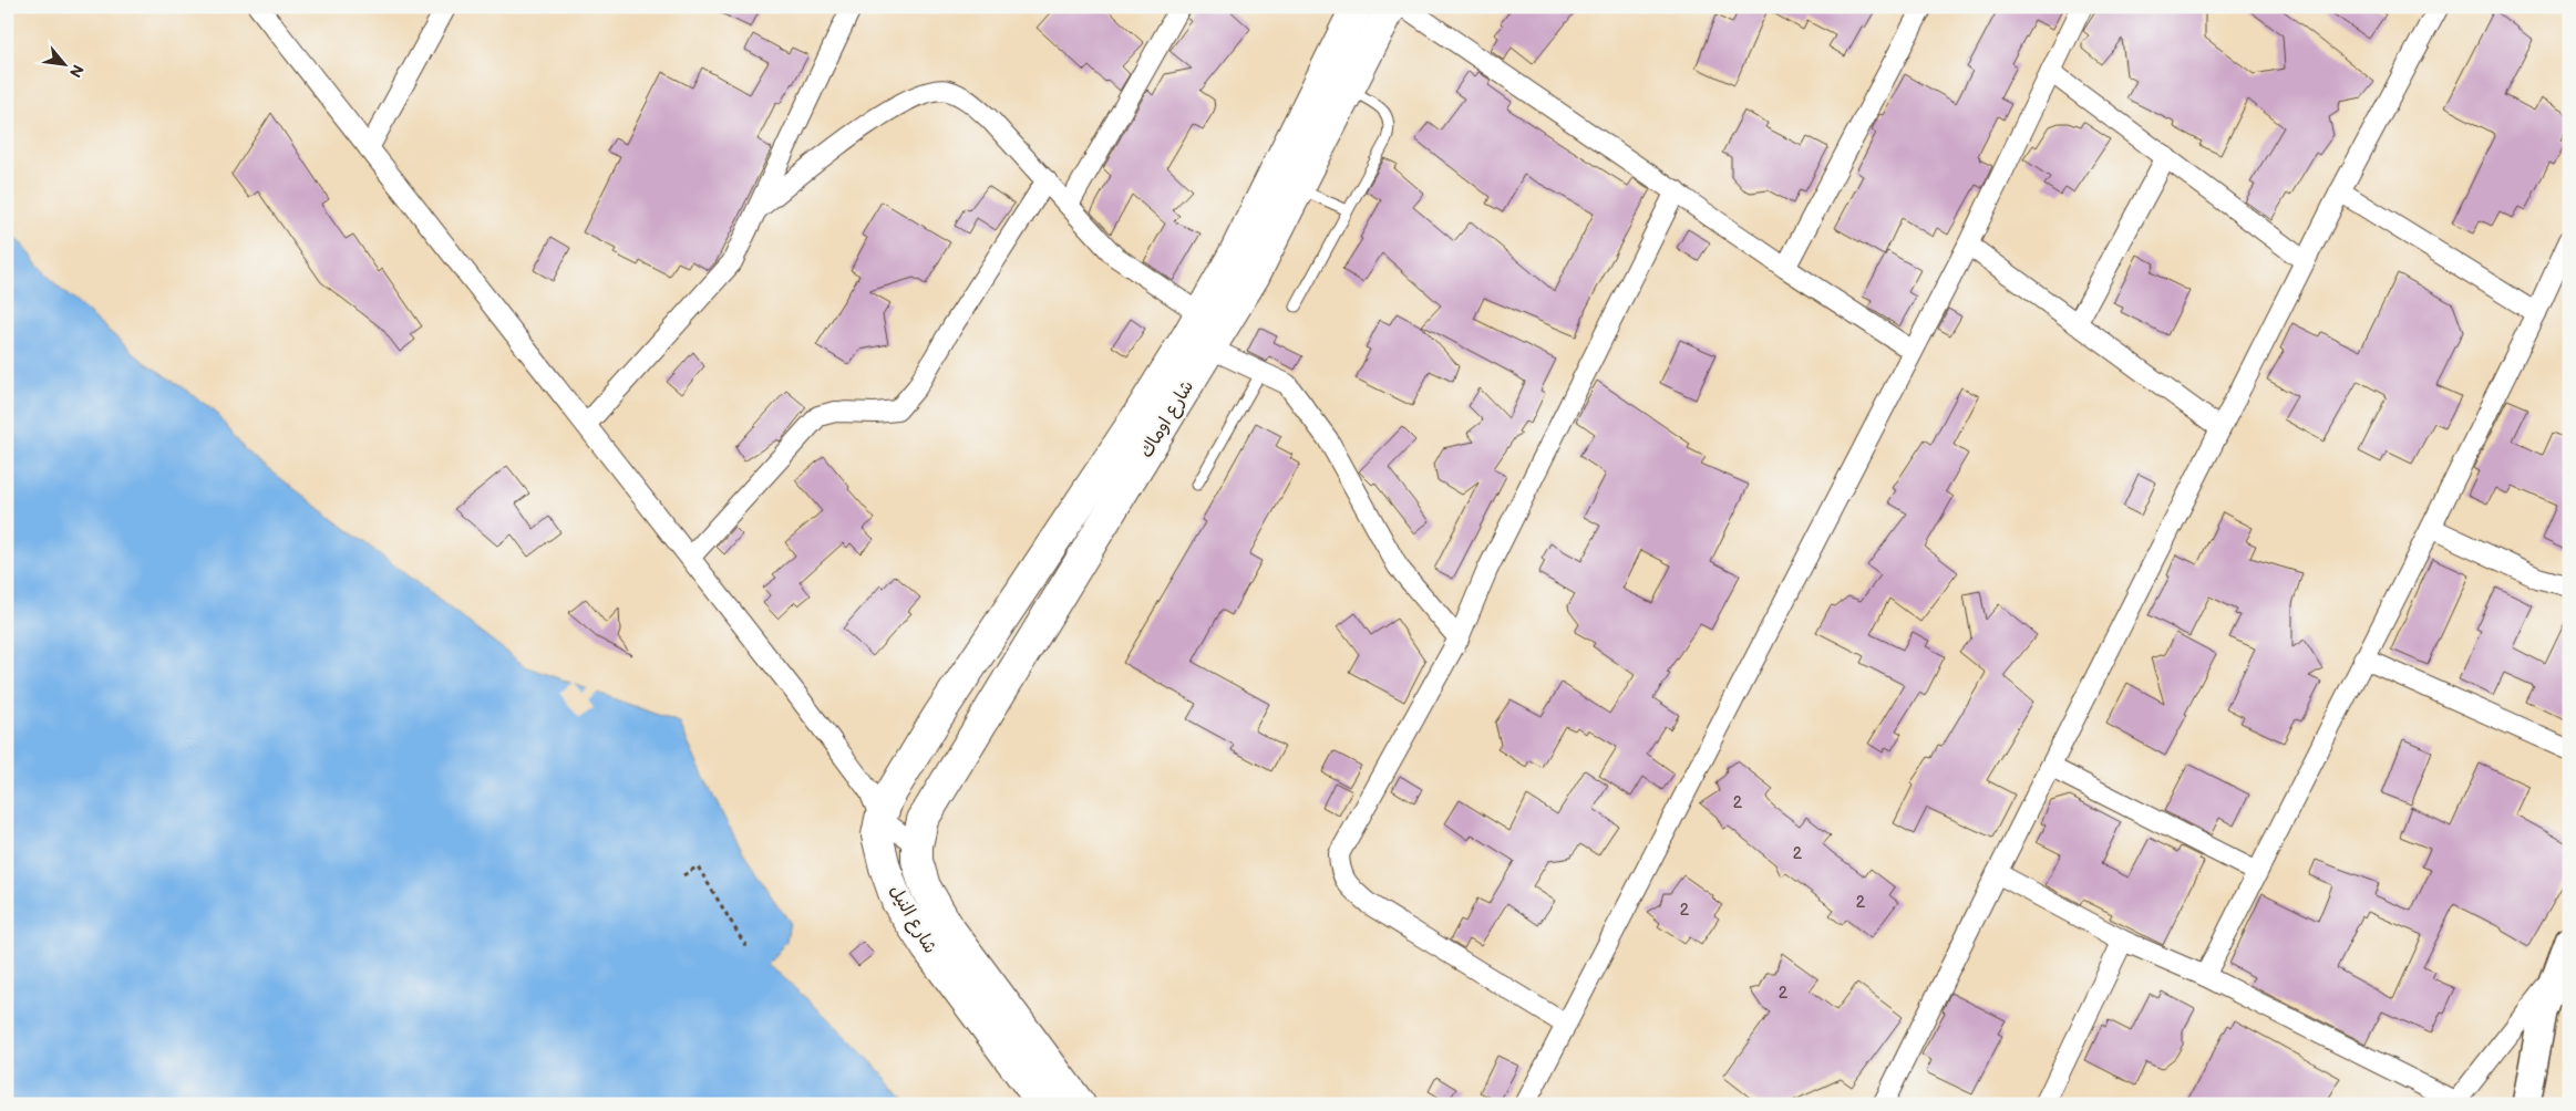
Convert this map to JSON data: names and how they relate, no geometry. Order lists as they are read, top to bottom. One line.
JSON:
{"streets":{"main road":["شارع اوماك","شارع النيل"]},"crossings":[["شارع اوماك","شارع النيل"]],"house_numbers":["2","2","2","2","2"],"north":"bottom right"}
